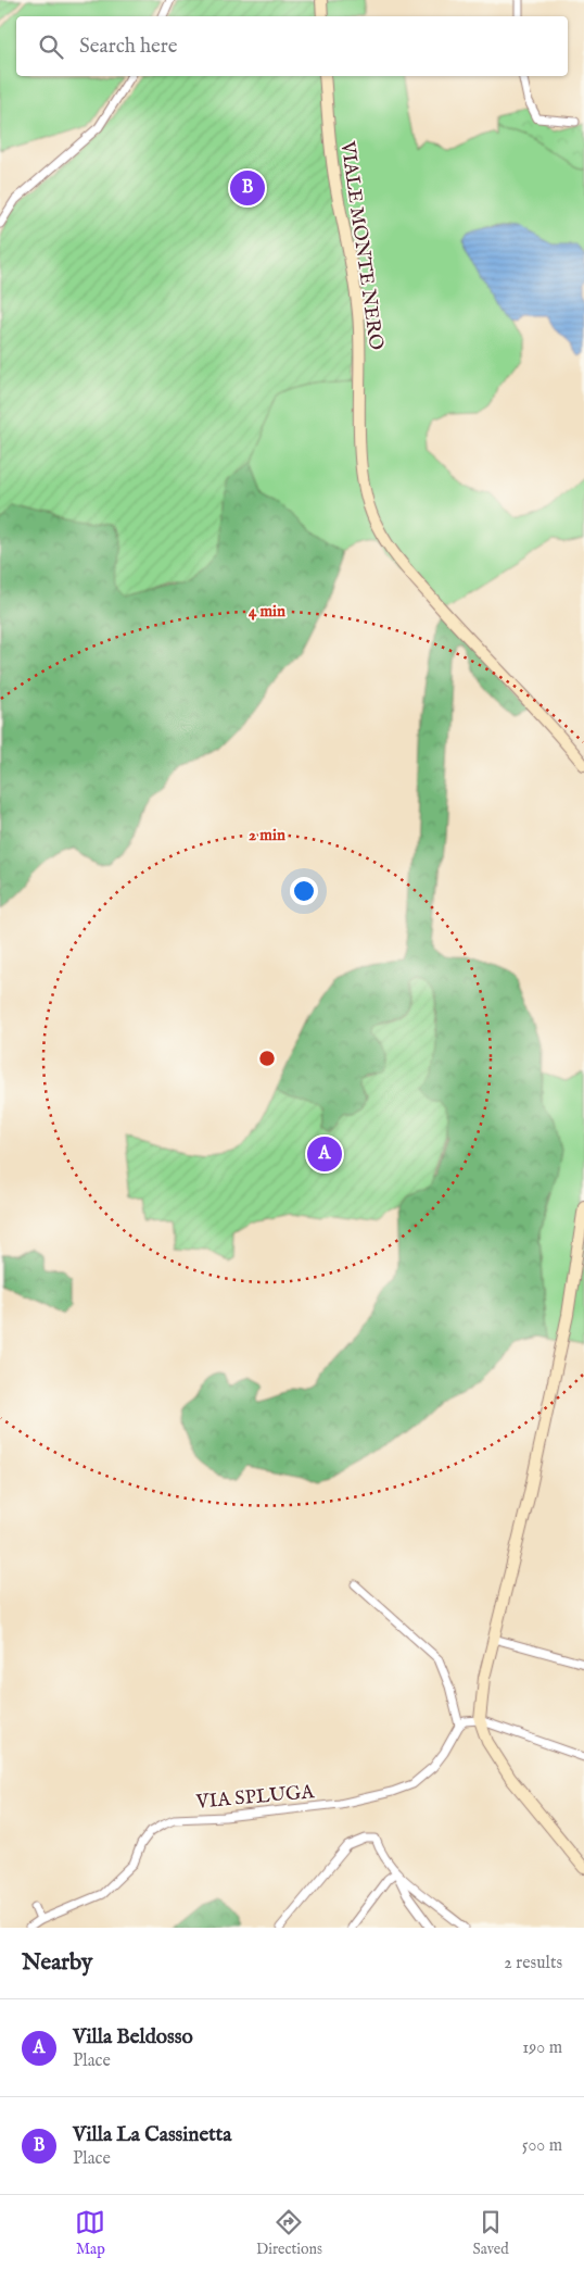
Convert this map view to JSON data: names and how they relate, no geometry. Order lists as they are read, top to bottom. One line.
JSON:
{"streets":{"street":["VIALE MONTE NERO","VIA SPLUGA"]},"page":{"search":"Search here","pins":["B","A"],"heading":["Nearby","2 results"],"list":[{"mark":"A","name":"Villa Beldosso","note":"Place","value":"190 m"},{"mark":"B","name":"Villa La Cassinetta","note":"Place","value":"500 m"}],"nav":["Map","Directions","Saved"]},"rings":["4 min","2 min"]}
